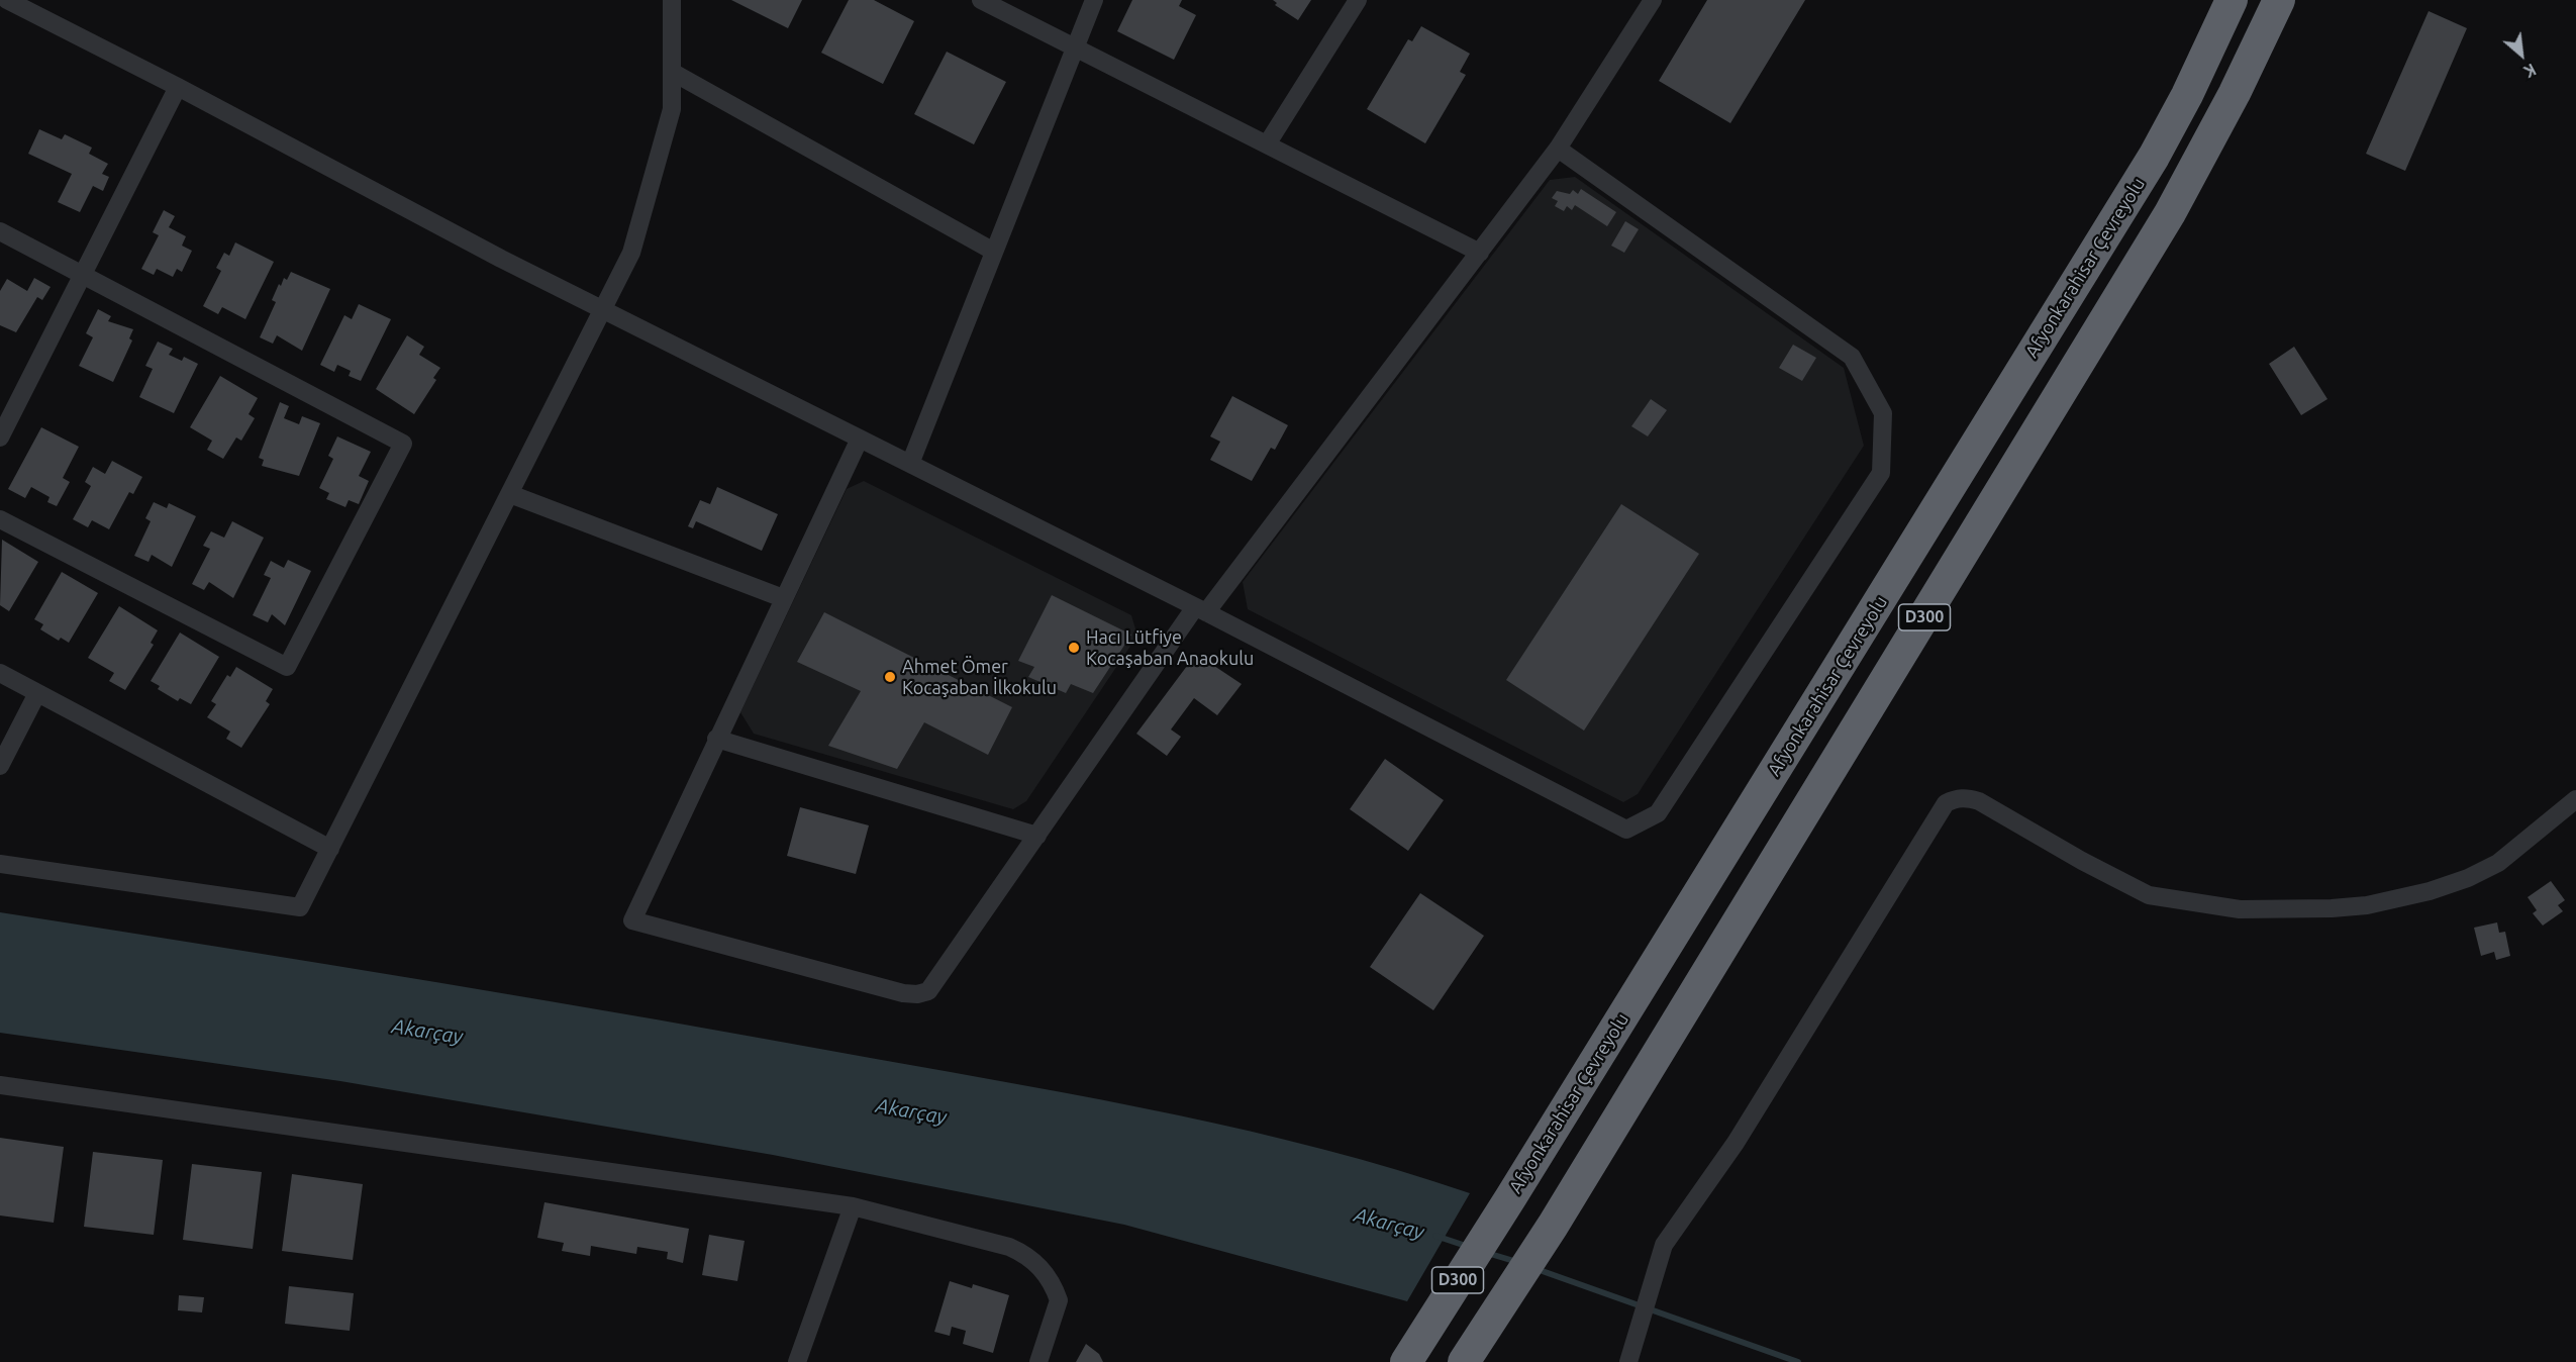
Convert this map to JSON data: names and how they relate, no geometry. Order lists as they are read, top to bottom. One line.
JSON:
{"streets":{"highway":["Afyonkarahisar Çevreyolu","D300"]},"water":["Akarçay"],"places":["Hacı Lütfiye Kocaşaban Anaokulu","Ahmet Ömer Kocaşaban İlkokulu"],"north":"bottom right"}
